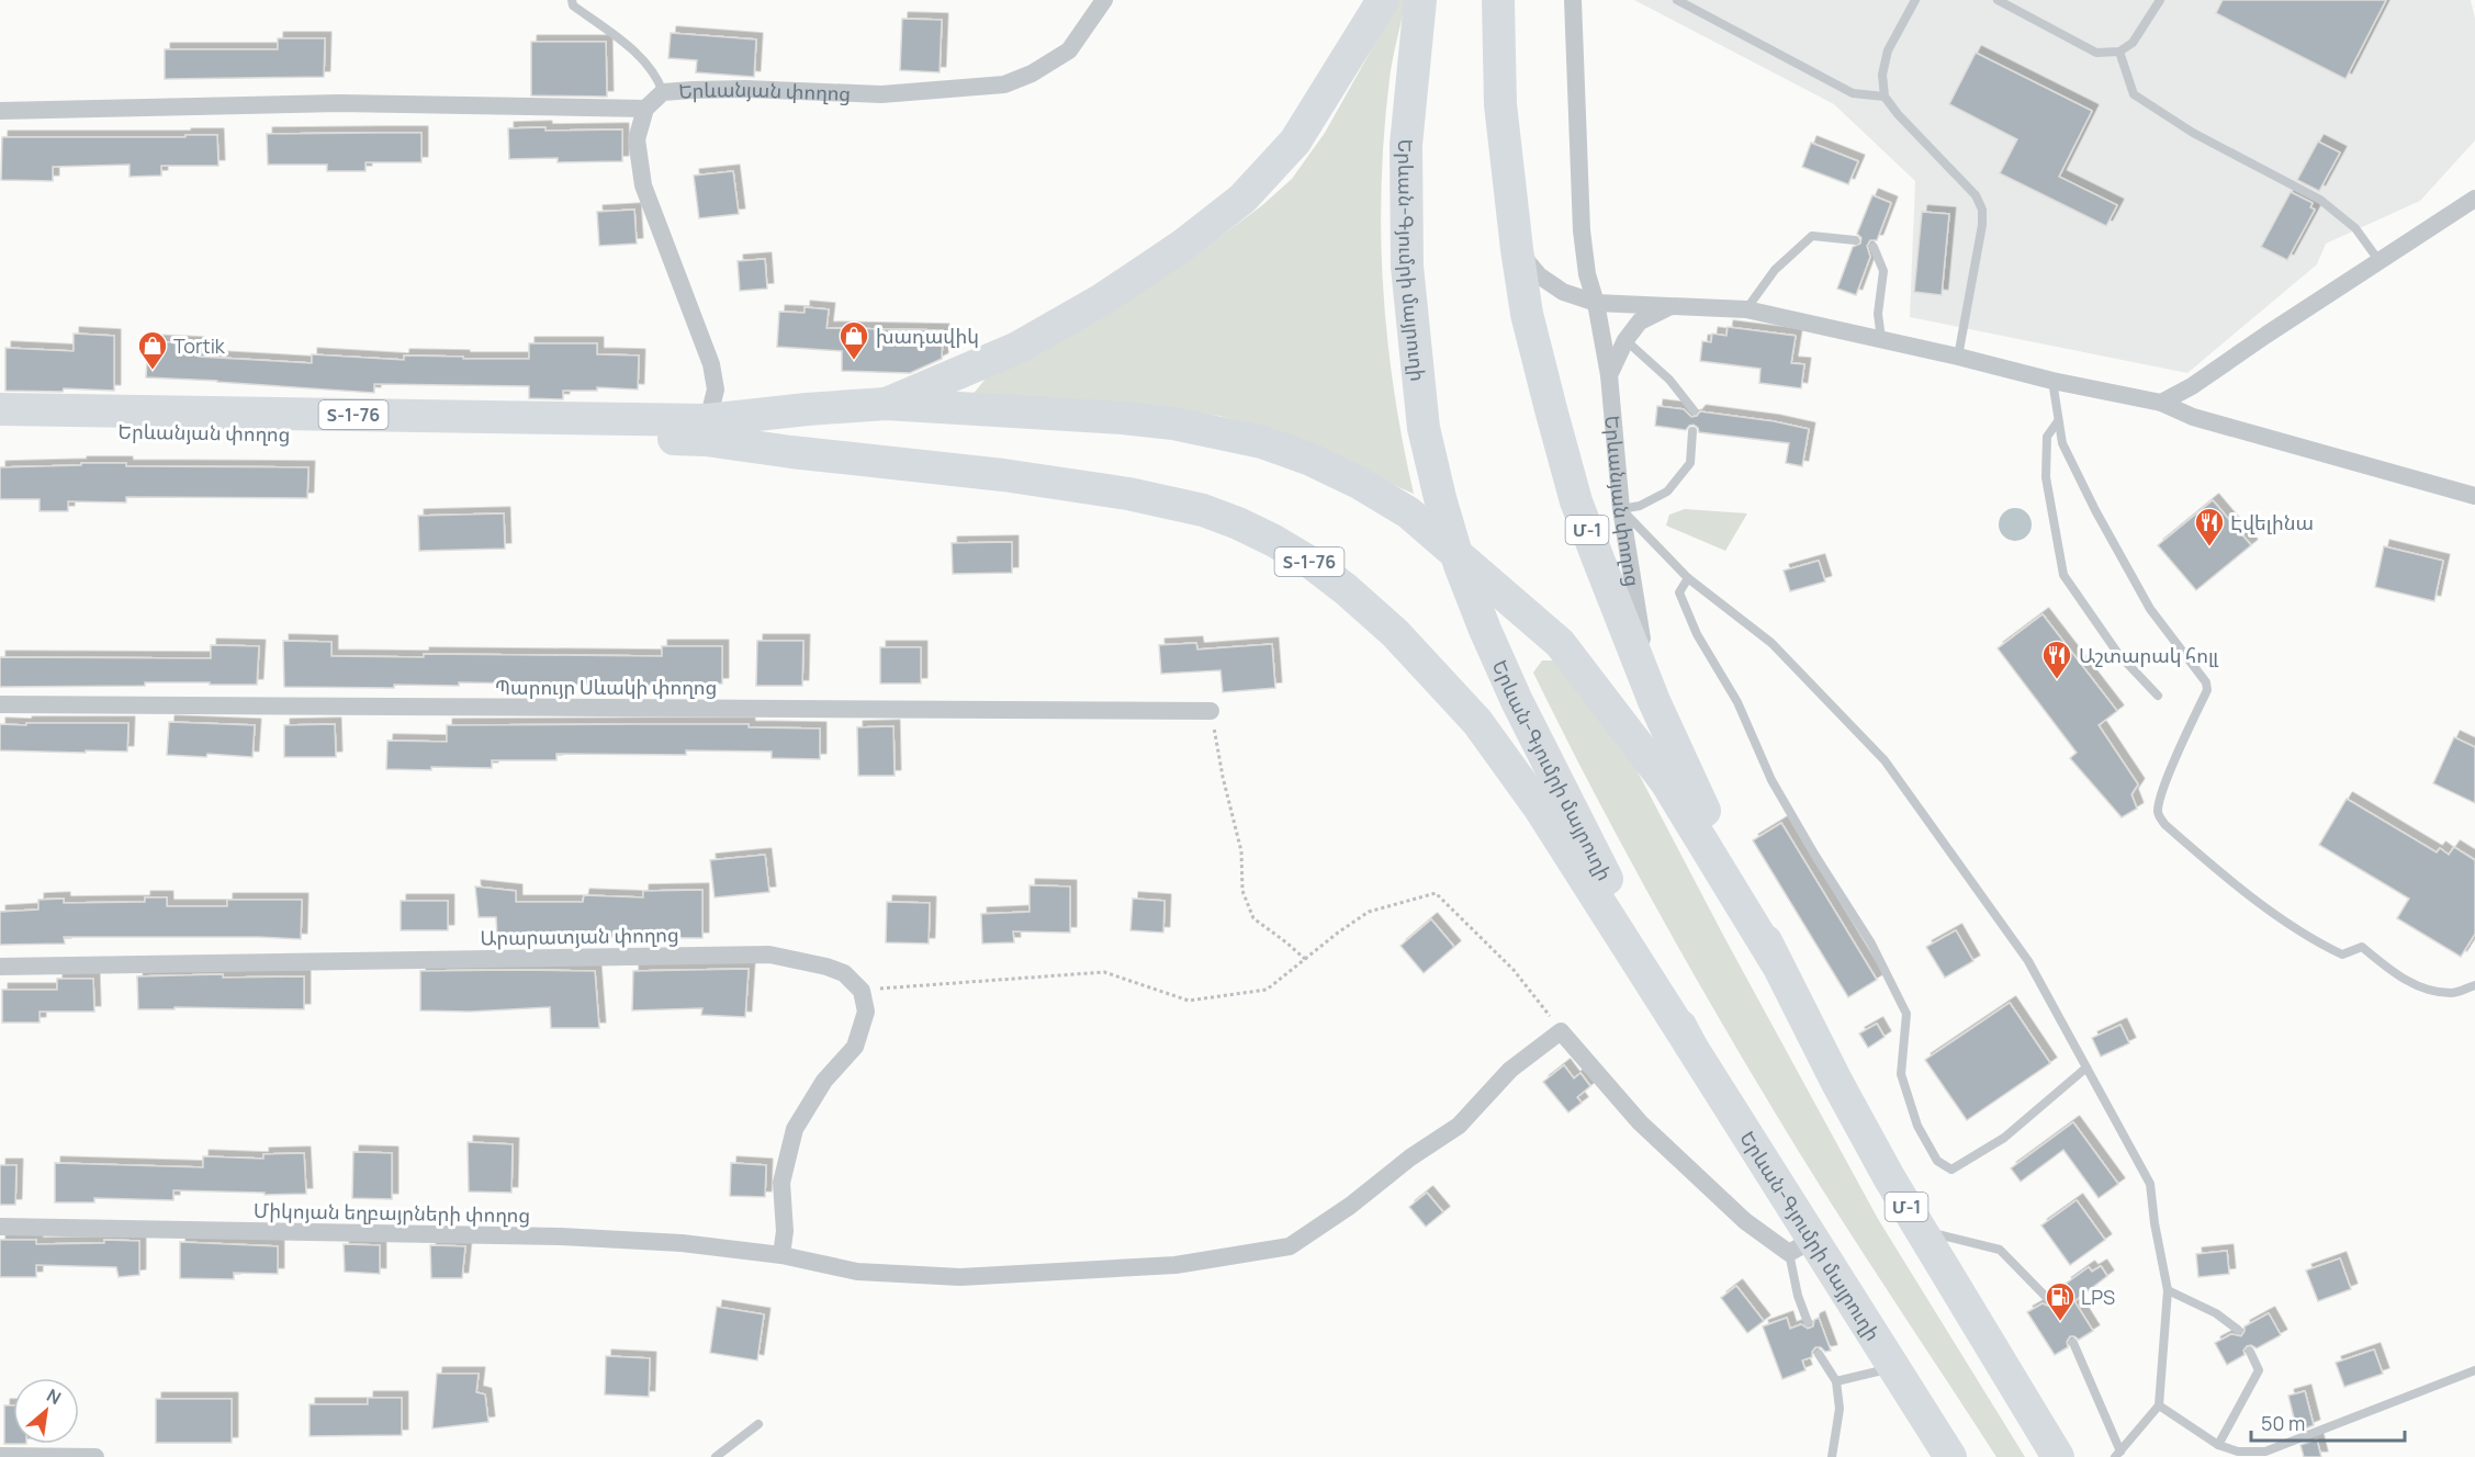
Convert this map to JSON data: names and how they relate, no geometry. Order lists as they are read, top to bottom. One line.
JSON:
{"streets":{"highway":["Երևանյան փողոց","Երևան-Գյումրի մայրուղի","Տ-1-76","Մ-1"],"street":["Պարույր Սևակի փողոց","Արարատյան փողոց","Միկոյան եղբայրների փողոց"]},"crossings":[["Երևանյան փողոց","Տ-1-76"],["Երևանյան փողոց","Մ-1"],["Երևան-Գյումրի մայրուղի","Տ-1-76"],["Տ-1-76","Մ-1"]],"places":{"shop":["խադավիկ","Tortik"],"restaurant":["Էվելինա","Աշտարակ հոլլ"],"fuel station":["LPS"]},"scale_bar":"50 m","north":"top right"}
